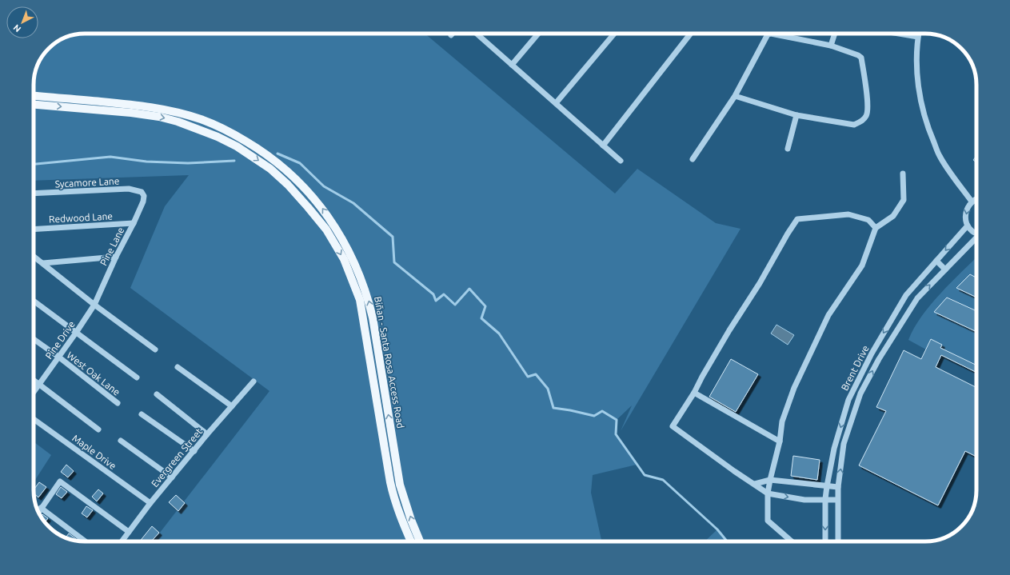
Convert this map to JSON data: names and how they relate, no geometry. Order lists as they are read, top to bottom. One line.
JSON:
{"streets":{"main road":["Biñan - Santa Rosa Access Road"],"street":["Sycamore Lane","Redwood Lane","Pine Lane","Pine Drive","Brent Drive","West Oak Lane","Maple Drive","Evergreen Street"]},"crossings":[["Sycamore Lane","Pine Lane"],["Redwood Lane","Pine Lane"],["Pine Lane","Pine Drive"],["Pine Drive","West Oak Lane"],["Maple Drive","Evergreen Street"]],"north":"bottom left"}
